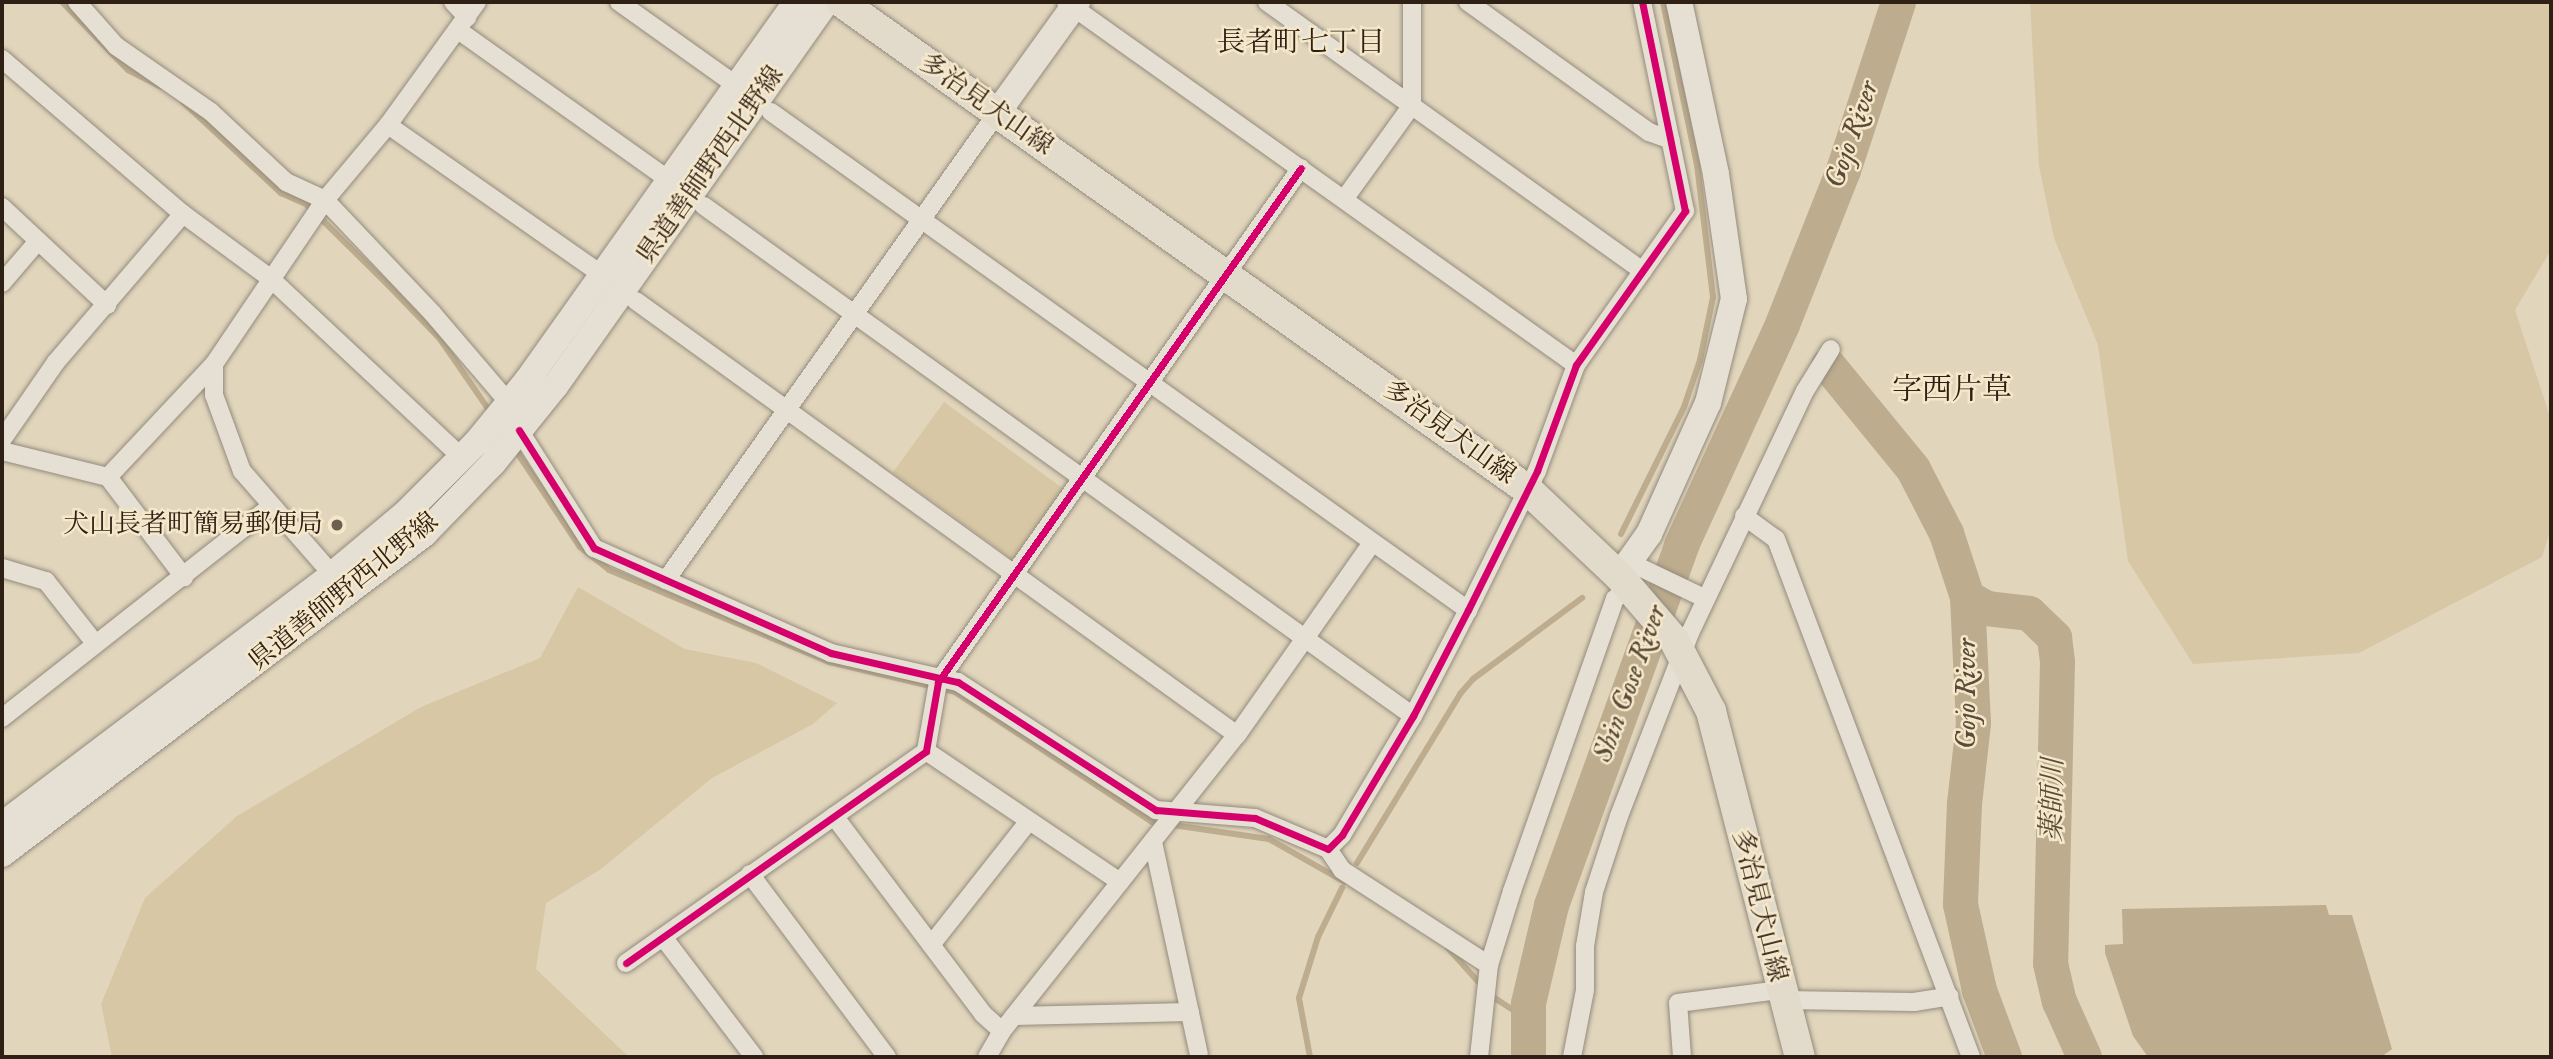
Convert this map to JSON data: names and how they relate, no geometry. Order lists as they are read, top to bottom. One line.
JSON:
{"streets":{"main road":["多治見犬山線","県道善師野西北野線"]},"districts":["長者町七丁目","字西片草"],"water":["Gojo River","Shin Gose River","薬師川"],"places":["犬山長者町簡易郵便局"]}
